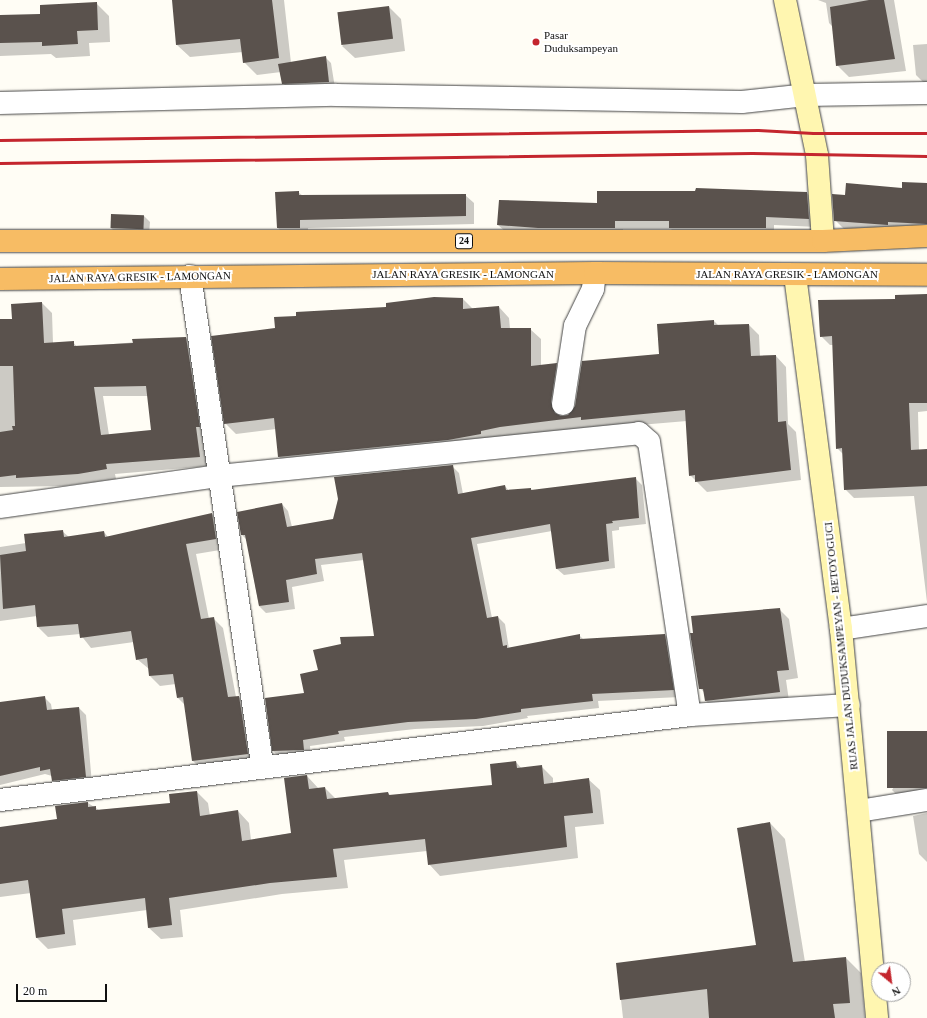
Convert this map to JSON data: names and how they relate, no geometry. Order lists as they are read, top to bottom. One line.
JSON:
{"streets":{"highway":["24","JALAN RAYA GRESIK - LAMONGAN"],"main road":["RUAS JALAN DUDUKSAMPEYAN - BETOYOGUCI"]},"crossings":[["JALAN RAYA GRESIK - LAMONGAN","RUAS JALAN DUDUKSAMPEYAN - BETOYOGUCI"]],"places":["Pasar Duduksampeyan"],"scale_bar":"20 m","north":"bottom right"}
